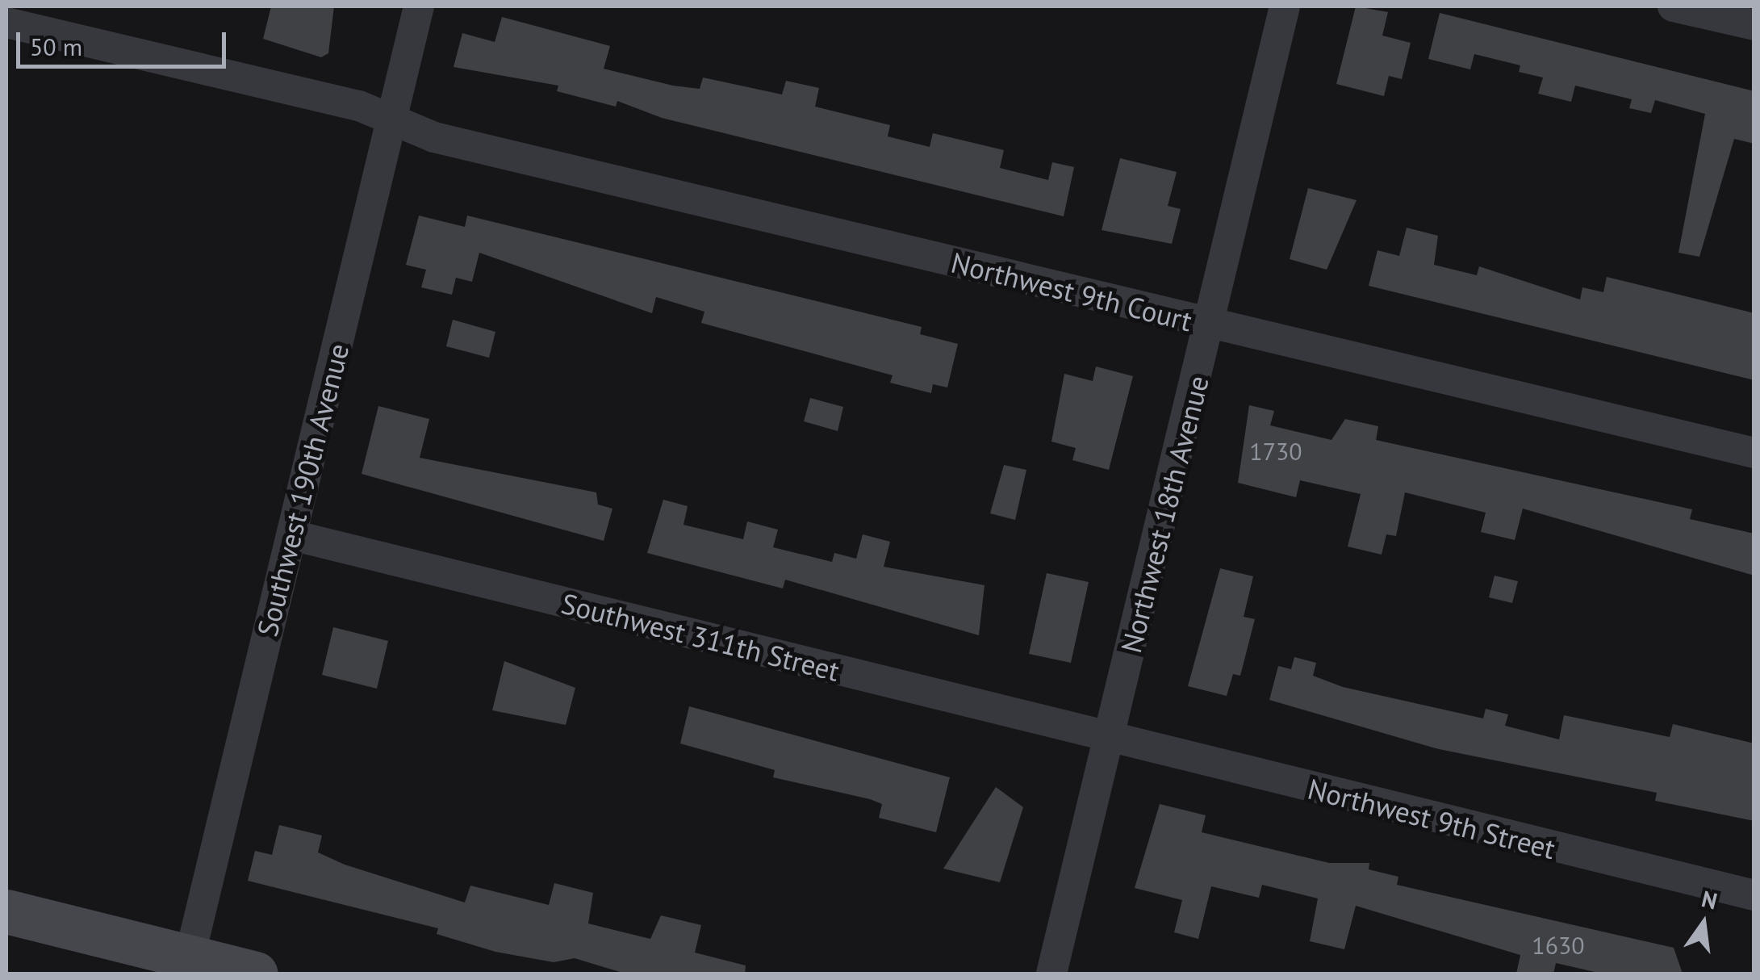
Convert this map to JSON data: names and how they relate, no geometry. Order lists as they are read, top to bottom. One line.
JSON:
{"streets":{"street":["Northwest 9th Court","Southwest 190th Avenue","Northwest 18th Avenue","Southwest 311th Street","Northwest 9th Street"]},"crossings":[["Northwest 9th Court","Southwest 190th Avenue"],["Northwest 9th Court","Northwest 18th Avenue"],["Southwest 190th Avenue","Southwest 311th Street"],["Northwest 18th Avenue","Southwest 311th Street"],["Northwest 18th Avenue","Northwest 9th Street"],["Southwest 311th Street","Northwest 9th Street"]],"house_numbers":["1730","1630"],"scale_bar":"50 m","north":"top"}
